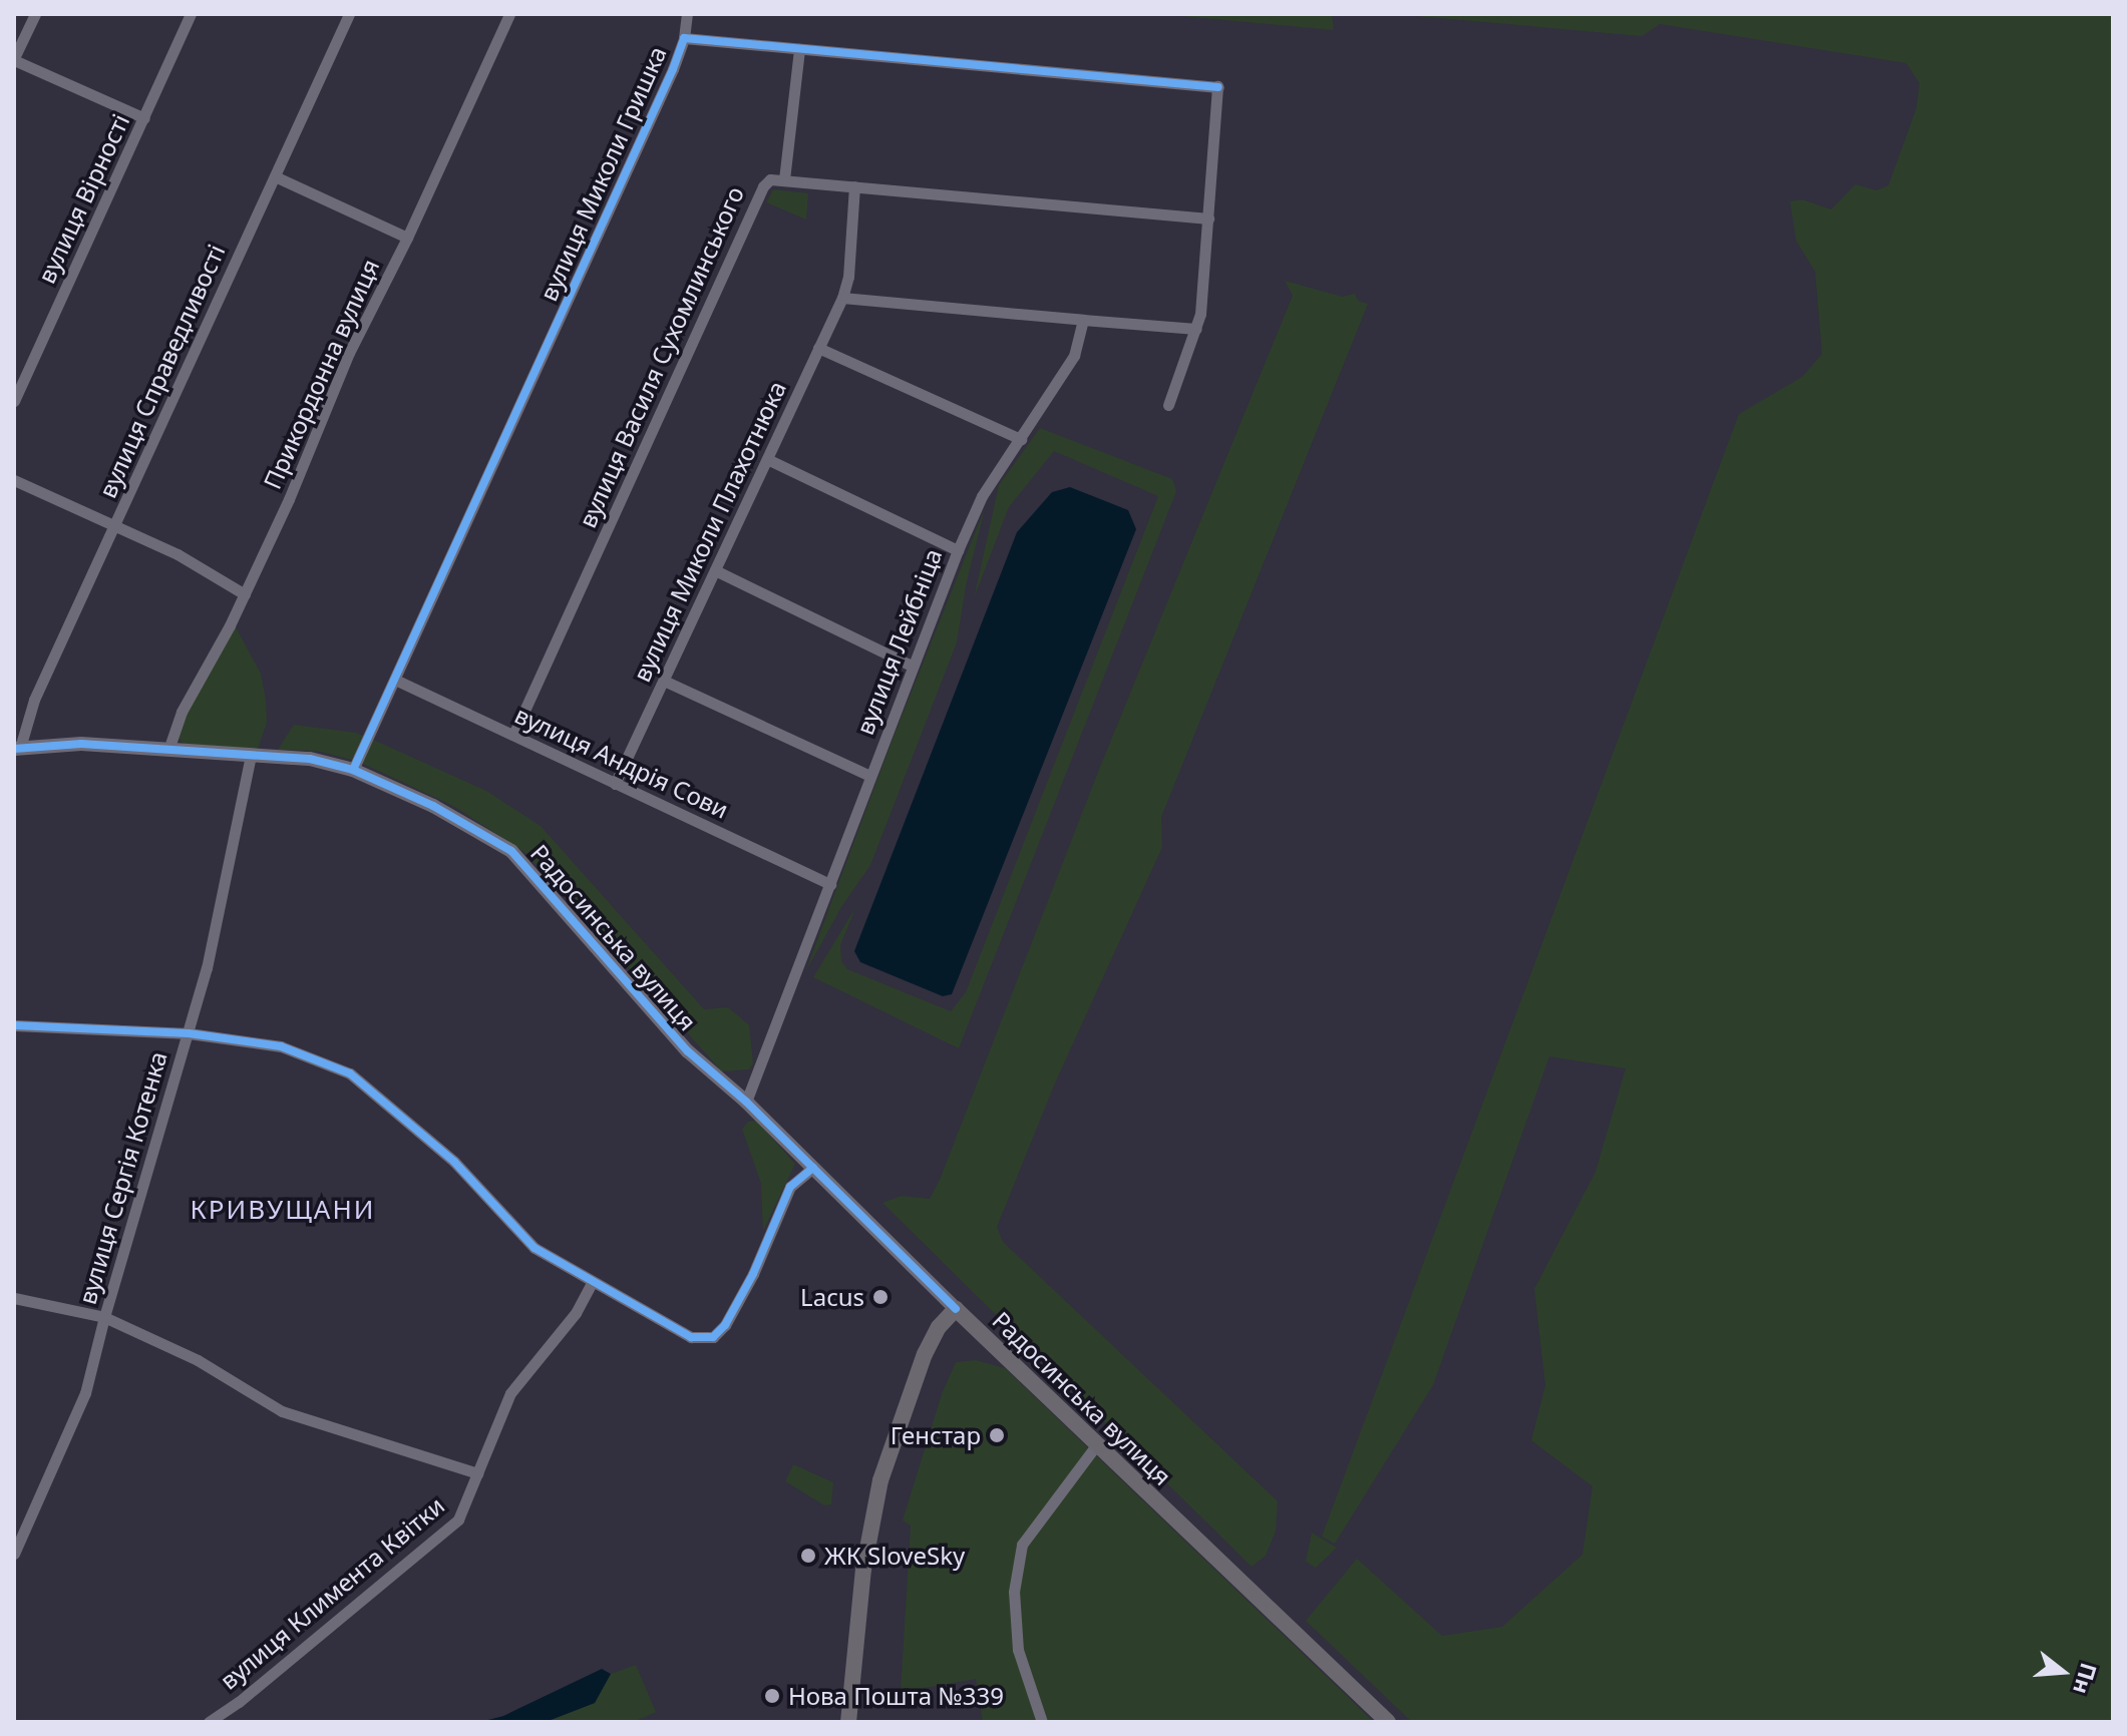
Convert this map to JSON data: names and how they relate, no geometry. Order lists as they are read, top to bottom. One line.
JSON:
{"streets":{"main road":["Радосинська вулиця"],"street":["вулиця Миколи Гришка","вулиця Вірності","вулиця Василя Сухомлинського","вулиця Справедливості","Прикордонна вулиця","вулиця Миколи Плахотнюка","вулиця Лейбніца","вулиця Андрія Сови","вулиця Сергія Котенка","вулиця Климента Квітки"]},"crossings":[["вулиця Миколи Гришка","вулиця Андрія Сови"],["вулиця Миколи Гришка","Радосинська вулиця"],["вулиця Василя Сухомлинського","вулиця Андрія Сови"],["вулиця Справедливості","Радосинська вулиця"],["Прикордонна вулиця","Радосинська вулиця"],["вулиця Миколи Плахотнюка","вулиця Андрія Сови"],["вулиця Лейбніца","вулиця Андрія Сови"],["вулиця Лейбніца","Радосинська вулиця"],["Радосинська вулиця","вулиця Сергія Котенка"]],"districts":["КРИВУЩАНИ"],"places":["Lacus","Генстар","ЖК SloveSky","Нова Пошта №339"],"north":"right"}
